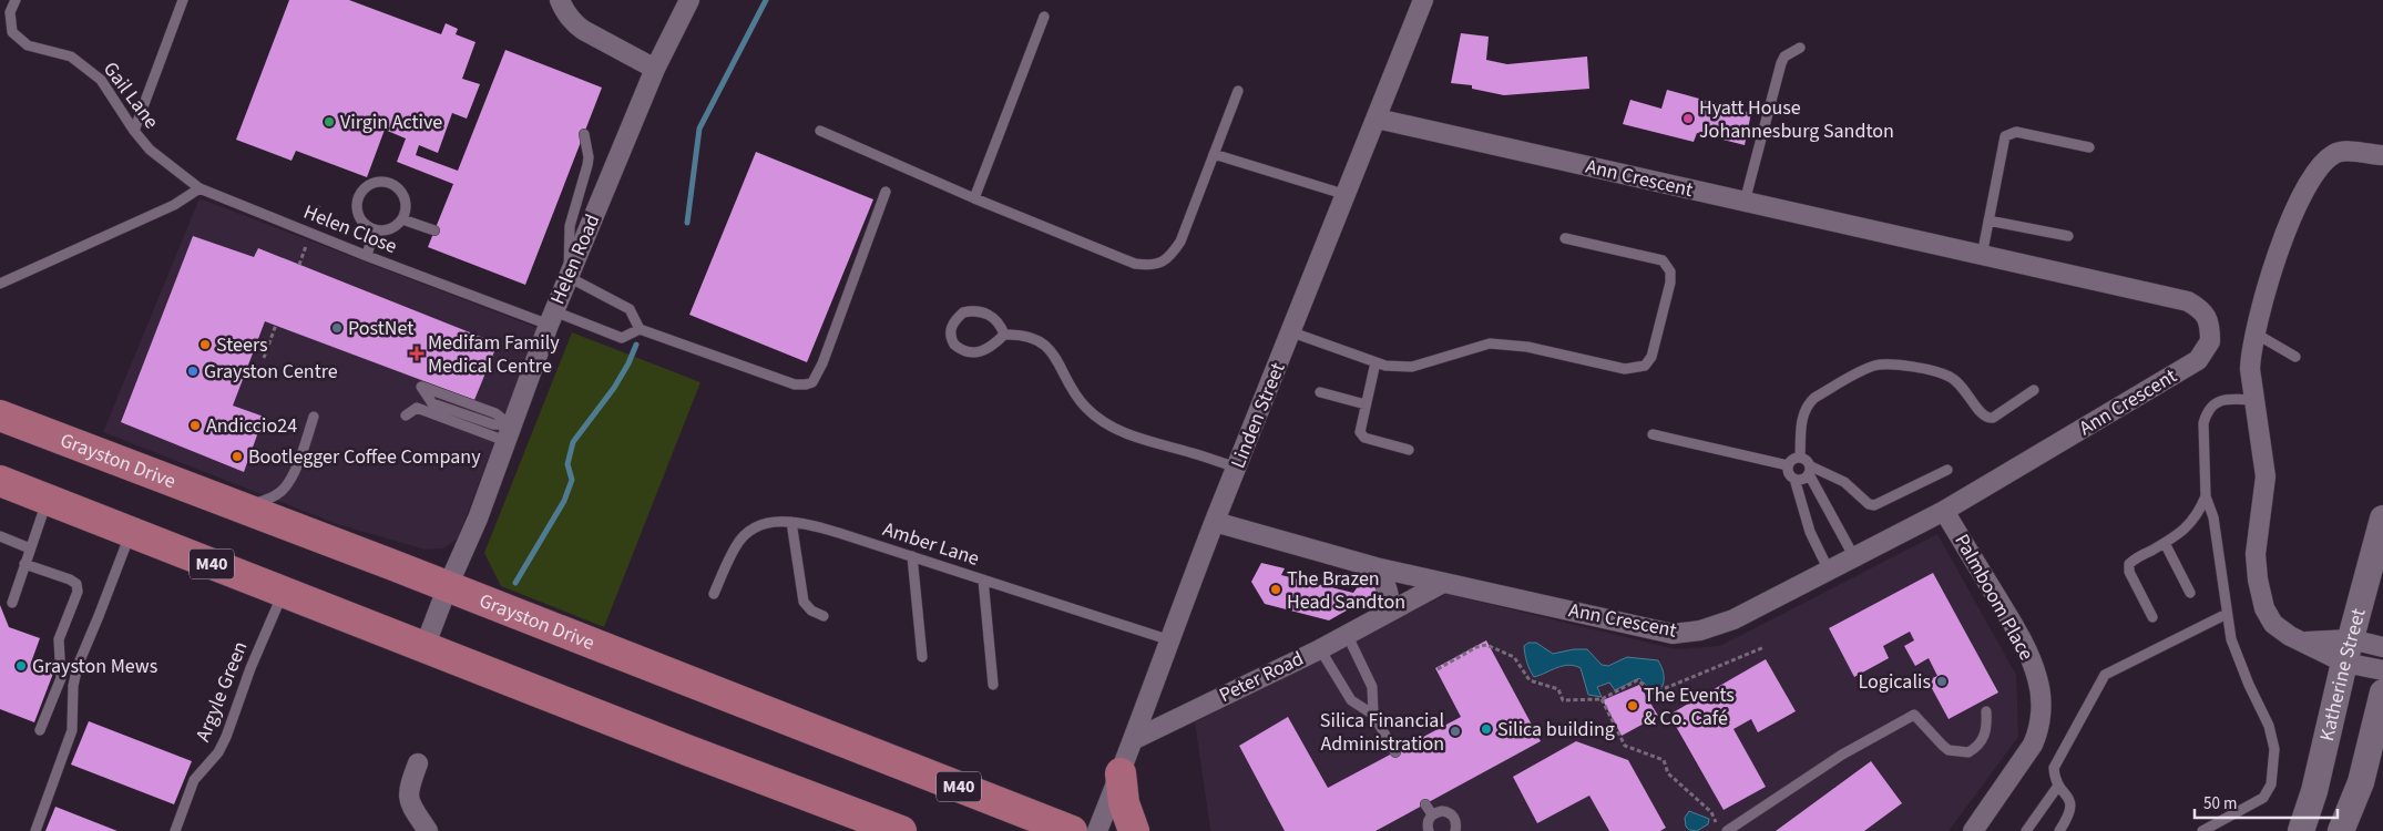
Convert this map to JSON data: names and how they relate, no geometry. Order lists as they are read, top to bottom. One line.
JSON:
{"streets":{"main road":["Grayston Drive","M40","Katherine Street"],"street":["Ann Crescent","Helen Road","Linden Street","Palmboom Place","Peter Road"],"lane":["Gail Lane","Helen Close","Amber Lane","Argyle Green"]},"crossings":[["Gail Lane","Helen Close"],["Ann Crescent","Linden Street"],["Ann Crescent","Palmboom Place"],["Ann Crescent","Peter Road"],["Helen Close","Helen Road"],["Helen Road","Grayston Drive"],["Helen Road","M40"],["Linden Street","Amber Lane"],["Linden Street","Peter Road"],["M40","Argyle Green"]],"places":{"other":["Hyatt House Johannesburg Sandton","Virgin Active","PostNet","Steers","Grayston Centre","Andiccio24","Bootlegger Coffee Company","The Brazen Head Sandton","Grayston Mews","Logicalis","The Events & Co. Café","Silica building","Silica Financial Administration"],"health":["Medifam Family Medical Centre"]},"scale_bar":"50 m"}
